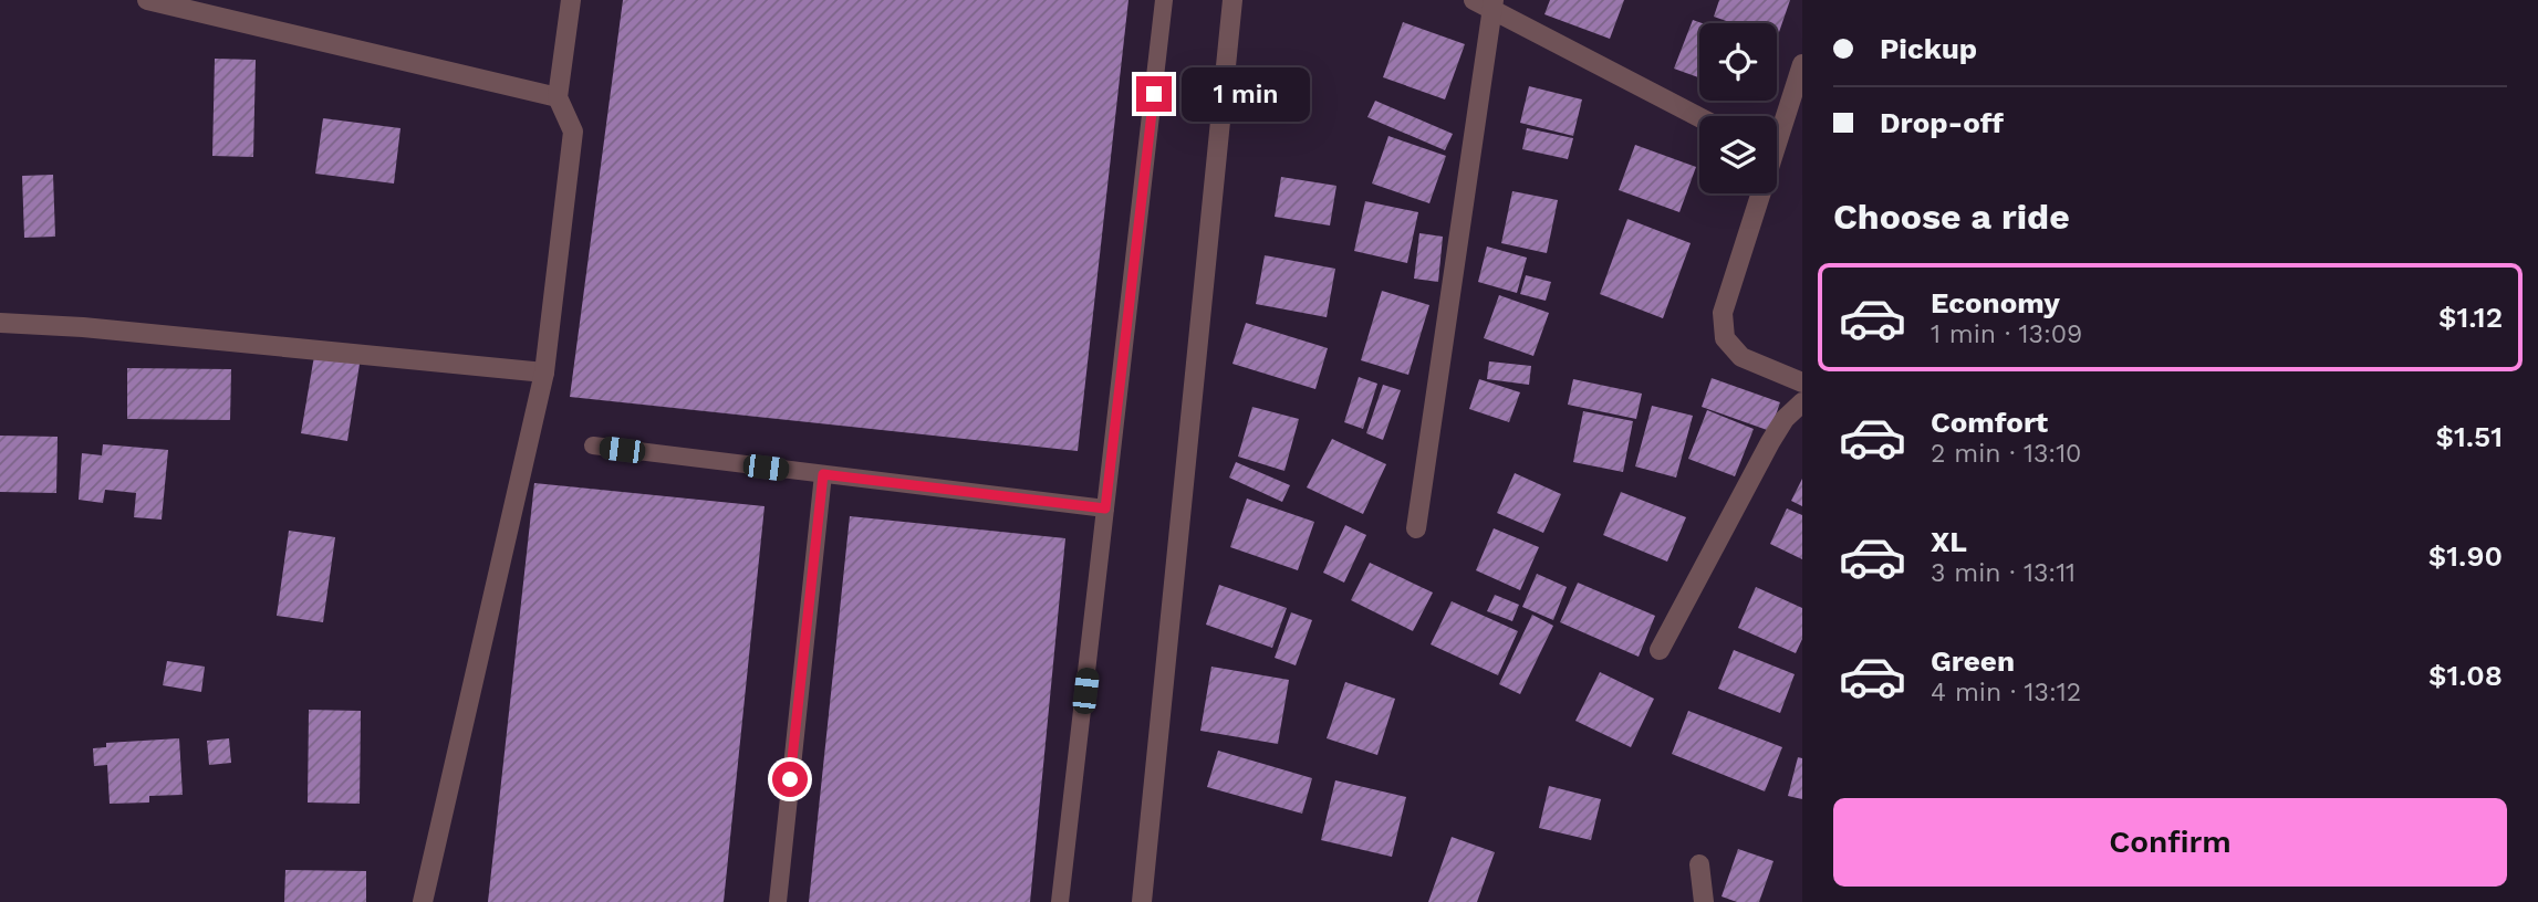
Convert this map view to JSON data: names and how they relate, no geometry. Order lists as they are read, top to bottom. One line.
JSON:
{"page":{"banner":["Pickup","Drop-off"],"bubble":"1 min","heading":"Choose a ride","list":[{"name":"Economy","note":"1 min · 13:09","value":"$1.12"},{"name":"Comfort","note":"2 min · 13:10","value":"$1.51"},{"name":"XL","note":"3 min · 13:11","value":"$1.90"},{"name":"Green","note":"4 min · 13:12","value":"$1.08"}],"buttons":"Confirm"}}
